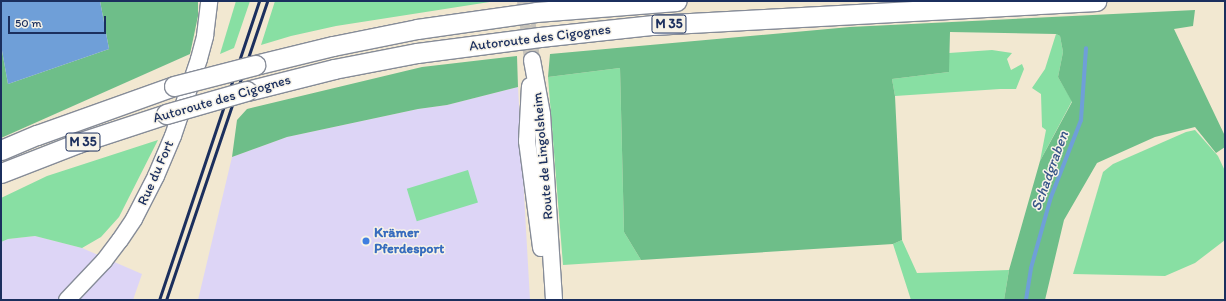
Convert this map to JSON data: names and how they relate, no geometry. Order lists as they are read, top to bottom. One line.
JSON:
{"streets":{"highway":["M 35","Autoroute des Cigognes"],"main road":["Route de Lingolsheim","Rue du Fort"]},"water":["Schadgraben"],"places":["Krämer Pferdesport"],"scale_bar":"50 m"}
